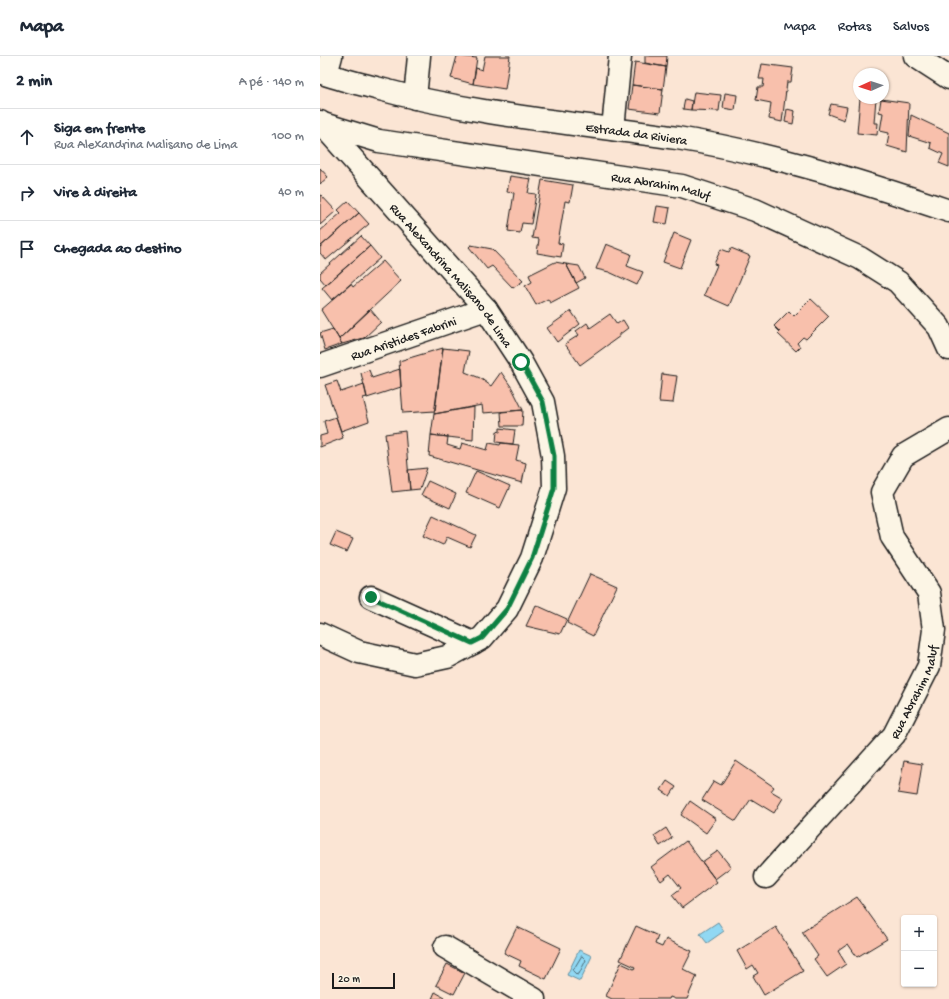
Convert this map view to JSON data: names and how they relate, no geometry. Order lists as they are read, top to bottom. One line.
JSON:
{"streets":{"street":["Estrada da Riviera","Rua Abrahim Maluf","Rua Alexandrina Malisano de Lima","Rua Aristides Fabrini"]},"crossings":[["Rua Abrahim Maluf","Rua Alexandrina Malisano de Lima"],["Rua Alexandrina Malisano de Lima","Rua Aristides Fabrini"]],"scale_bar":"20 m","north":"left","page":{"header":"Mapa","nav":["Mapa","Rotas","Salvos"],"heading":["2 min","A pé · 140 m"],"list":[["Siga em frente","Rua Alexandrina Malisano de Lima","100 m"],["Vire à direita","40 m"],"Chegada ao destino"],"map_buttons":["+","−"],"scale":"20 m"}}
